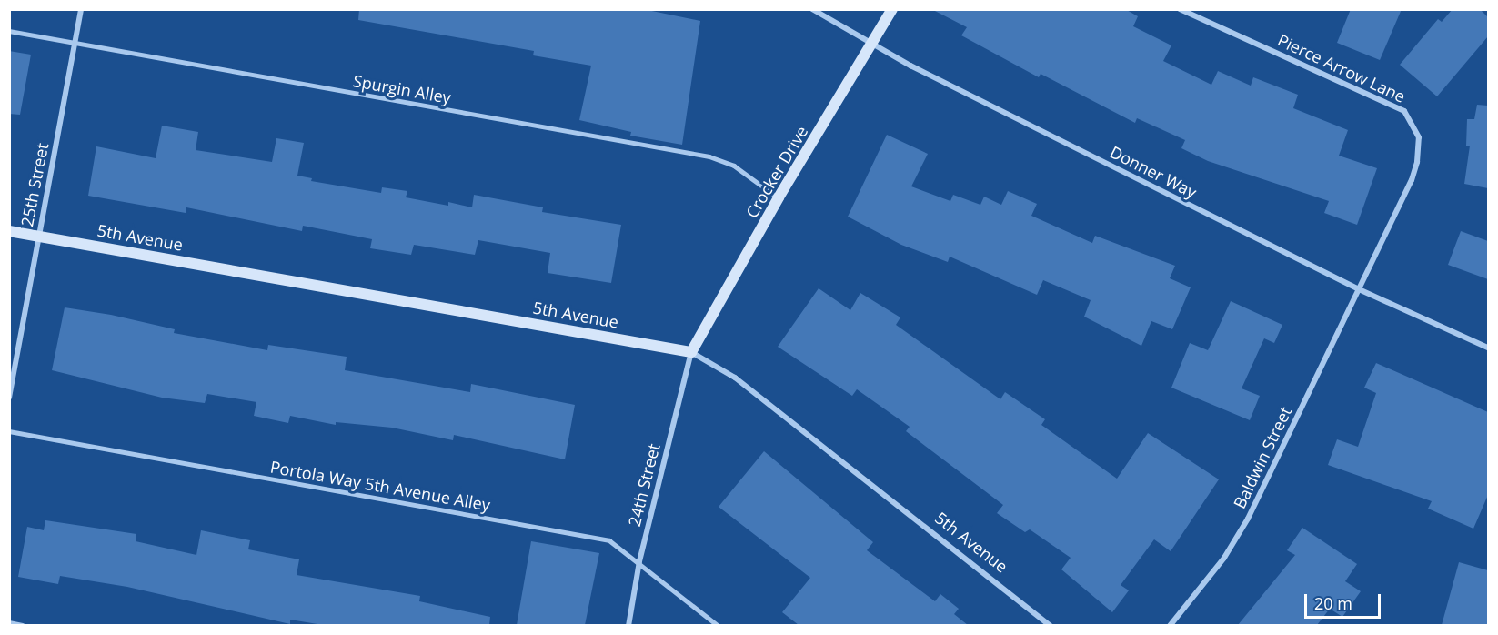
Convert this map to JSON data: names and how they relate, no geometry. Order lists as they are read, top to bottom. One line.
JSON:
{"streets":{"street":["Pierce Arrow Lane","Crocker Drive","Donner Way","25th Street","5th Avenue","Baldwin Street","24th Street"],"lane":["Spurgin Alley","Portola Way 5th Avenue Alley"]},"crossings":[["Pierce Arrow Lane","Donner Way"],["Pierce Arrow Lane","Baldwin Street"],["Spurgin Alley","Crocker Drive"],["Spurgin Alley","25th Street"],["Crocker Drive","Donner Way"],["Crocker Drive","5th Avenue"],["Crocker Drive","24th Street"],["Donner Way","Baldwin Street"],["25th Street","5th Avenue"],["5th Avenue","24th Street"],["24th Street","Portola Way 5th Avenue Alley"]],"scale_bar":"20 m"}
